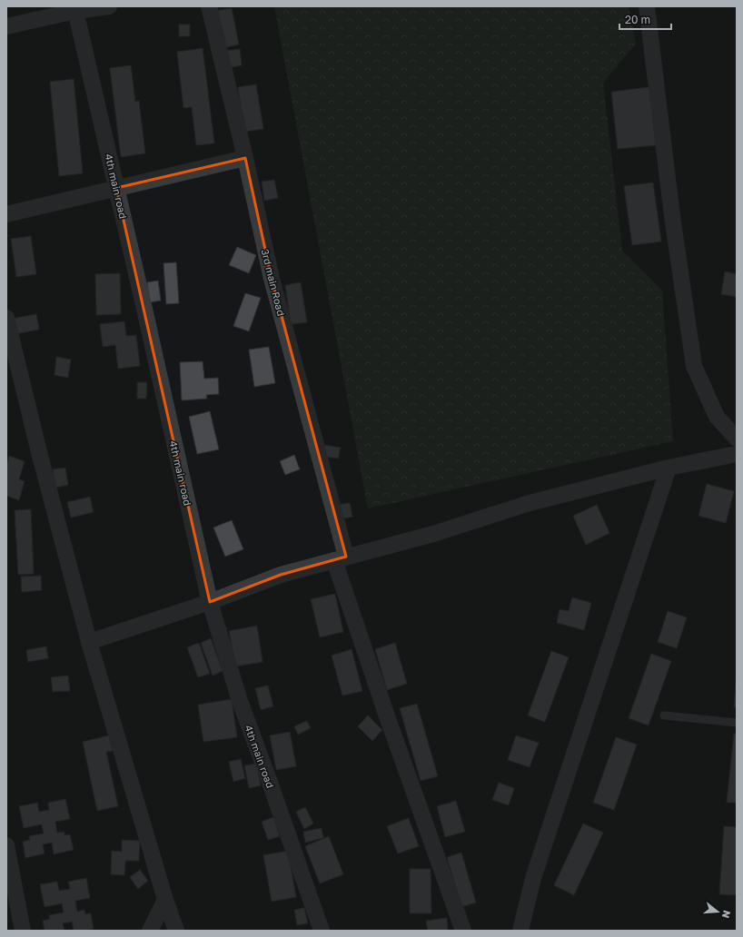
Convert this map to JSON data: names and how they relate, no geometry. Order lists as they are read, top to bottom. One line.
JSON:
{"streets":{"street":["4th main road","3rd main Road"]},"scale_bar":"20 m","north":"right"}
